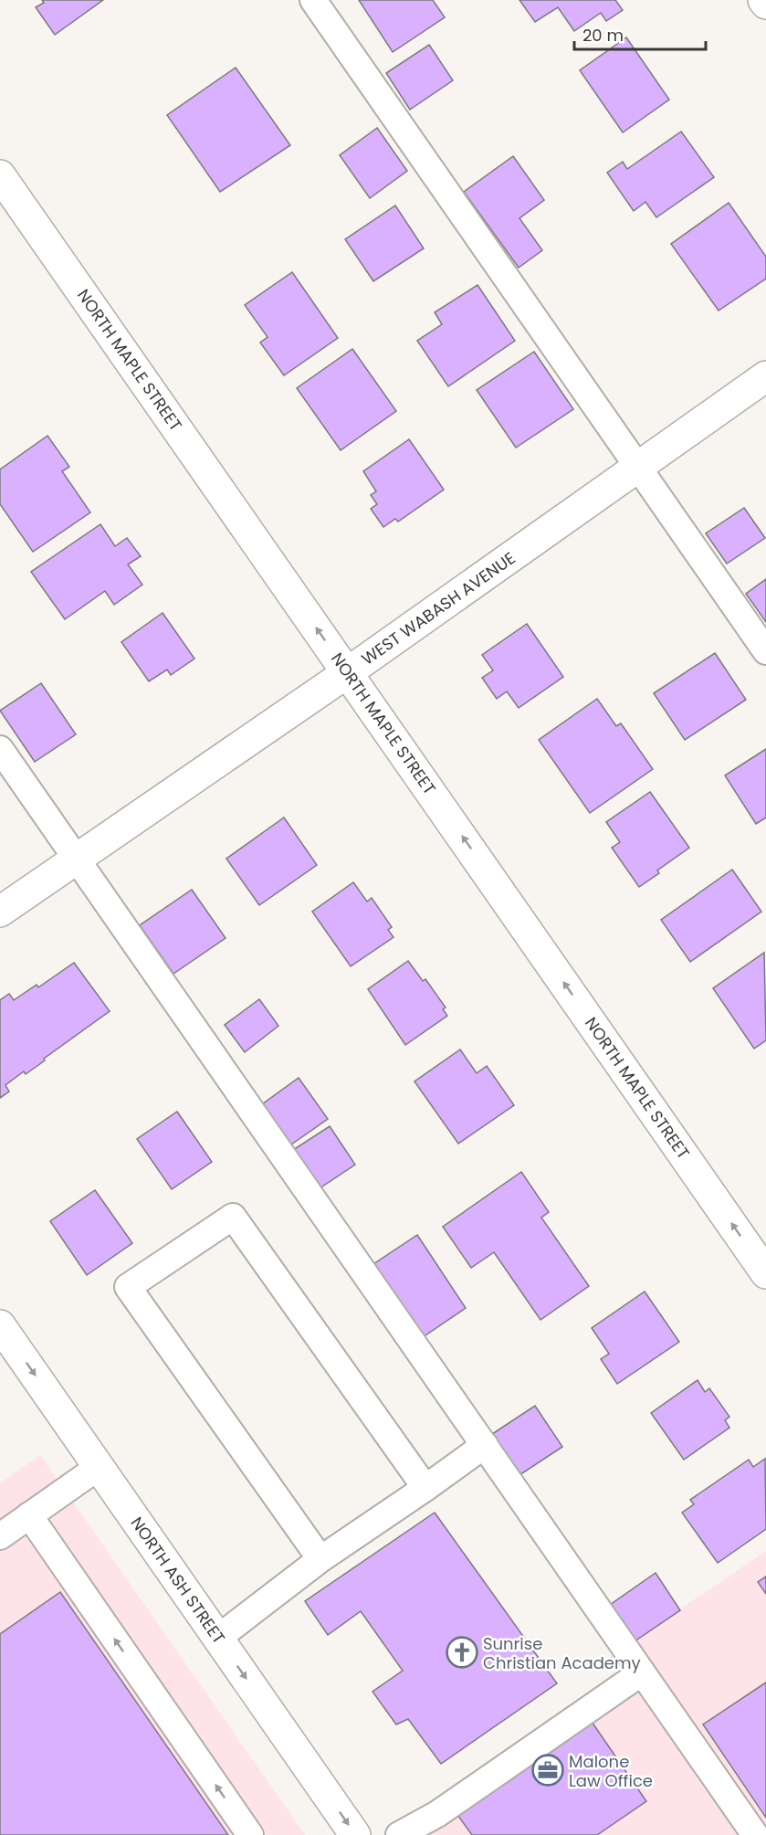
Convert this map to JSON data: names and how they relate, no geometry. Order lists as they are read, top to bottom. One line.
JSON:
{"streets":{"main road":["NORTH MAPLE STREET","WEST WABASH AVENUE","NORTH ASH STREET"]},"crossings":[["NORTH MAPLE STREET","WEST WABASH AVENUE"]],"one_way":["NORTH MAPLE STREET","NORTH ASH STREET"],"places":{"church":["Sunrise Christian Academy"],"office":["Malone Law Office"]},"scale_bar":"20 m"}
